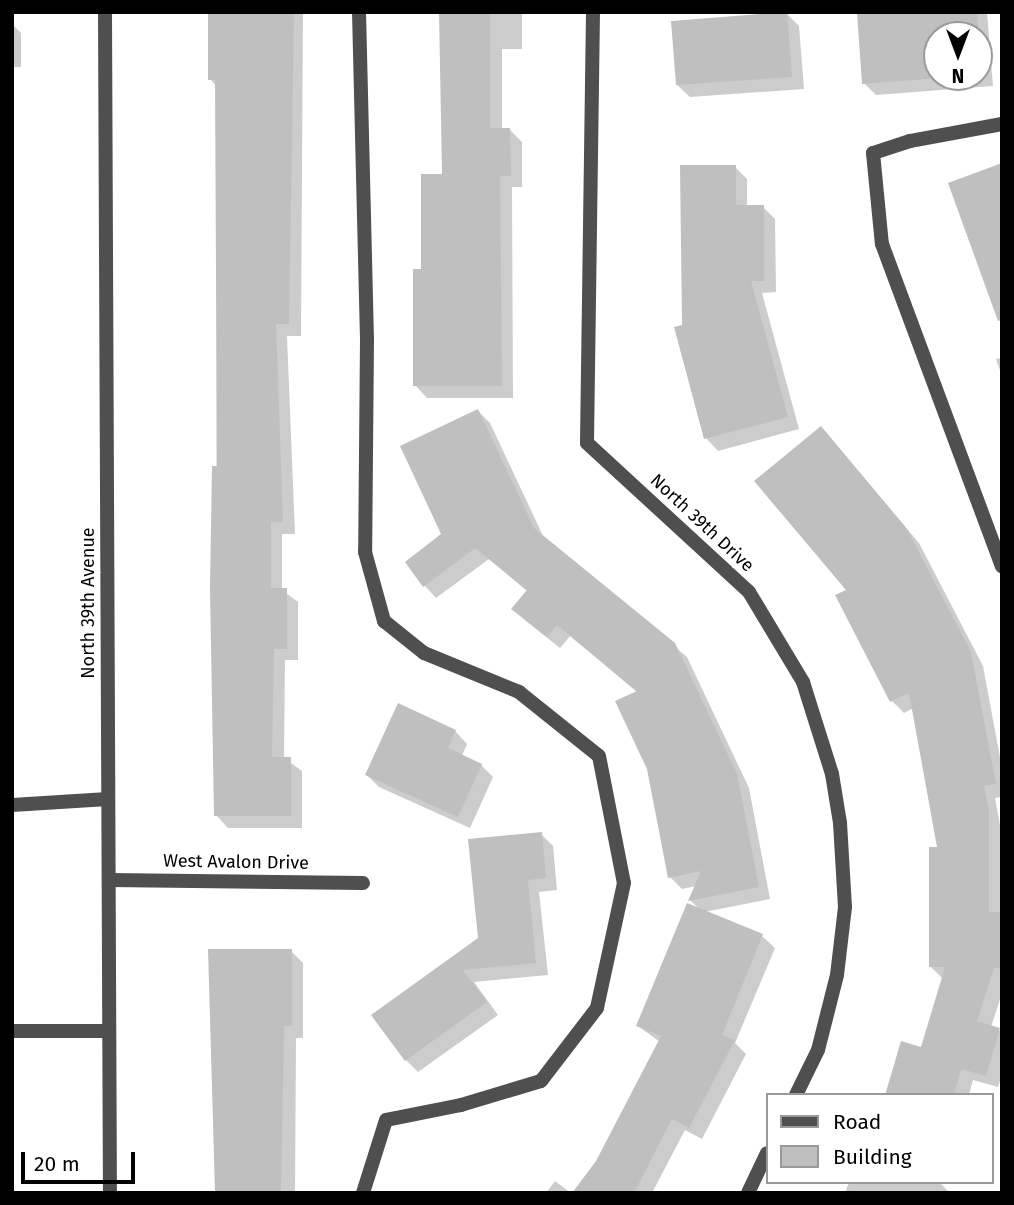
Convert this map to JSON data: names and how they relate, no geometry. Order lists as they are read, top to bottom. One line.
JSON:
{"streets":{"street":["North 39th Drive","North 39th Avenue","West Avalon Drive"]},"crossings":[["North 39th Avenue","West Avalon Drive"]],"legend":["Road","Building"],"scale_bar":"20 m","north":"bottom"}
